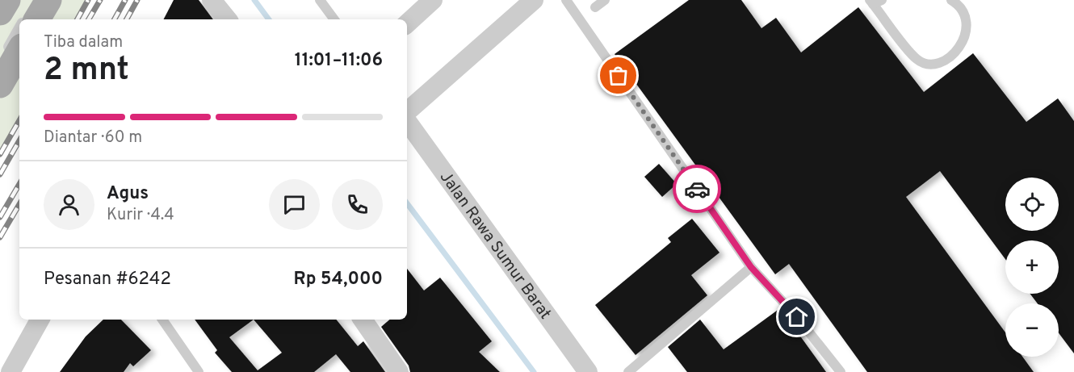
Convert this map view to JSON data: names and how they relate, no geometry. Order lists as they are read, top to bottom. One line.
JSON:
{"streets":{"street":["Jalan Rawa Sumur Barat"]},"page":{"heading":["2 mnt","Tiba dalam","11:01–11:06"],"panel":["Agus","Kurir · 4.4","Pesanan #6242","Rp 54,000"],"bar":"Diantar · 60 m","map_buttons":["+","−"]}}
